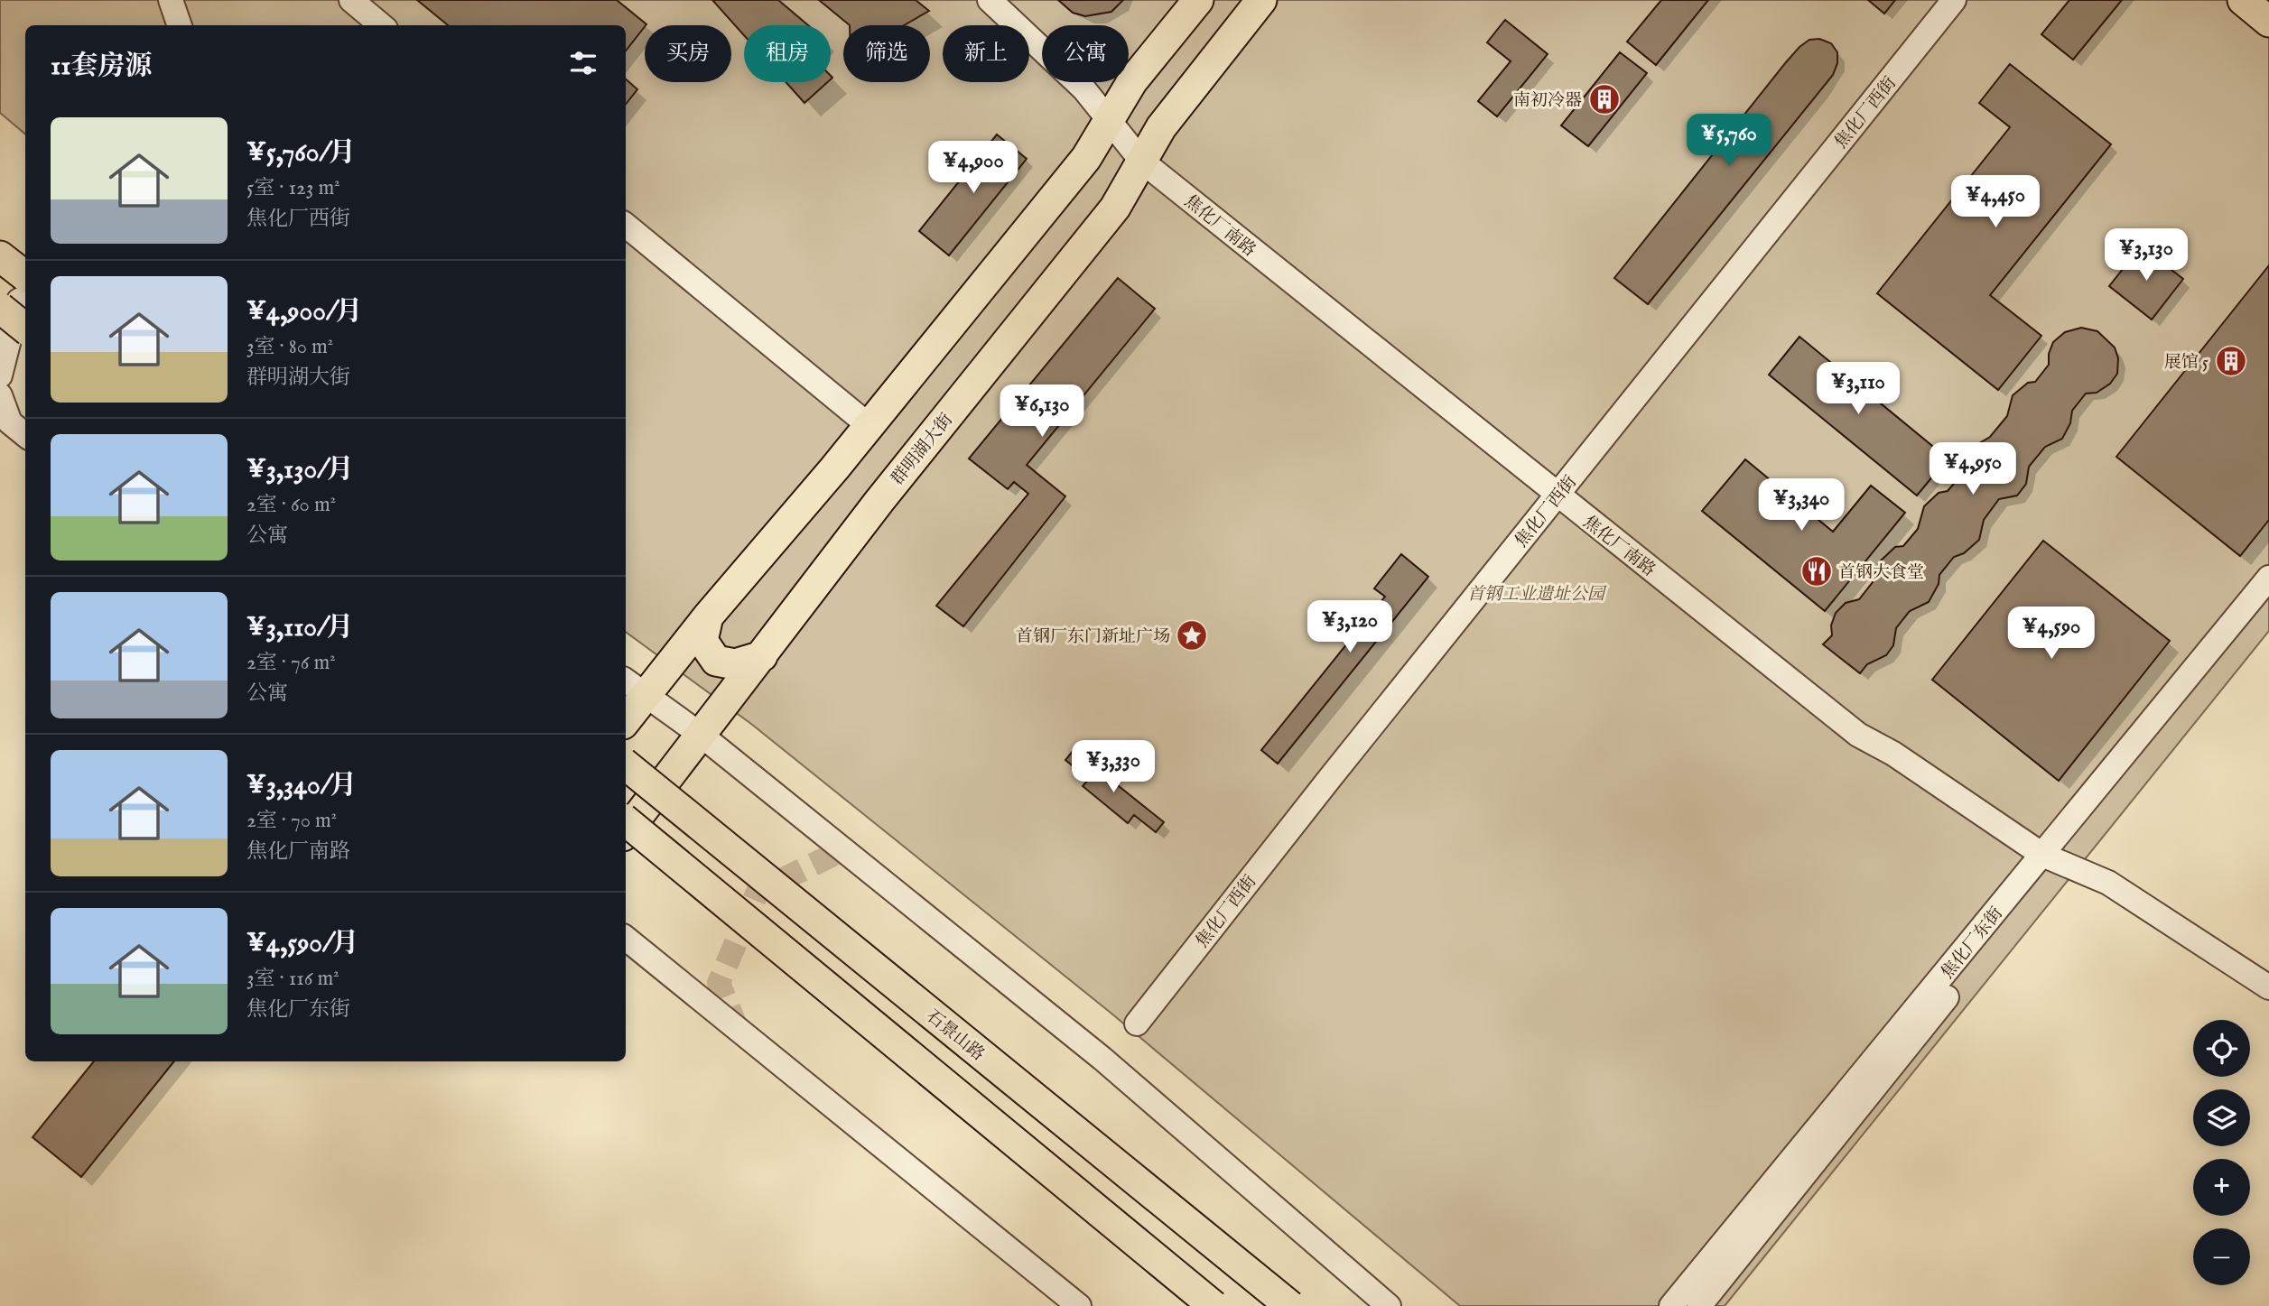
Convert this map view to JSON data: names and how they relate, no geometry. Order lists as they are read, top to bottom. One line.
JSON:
{"streets":{"main road":["群明湖大街","石景山路"],"street":["焦化厂西街","焦化厂南路","焦化厂东街"]},"crossings":[["焦化厂西街","焦化厂南路"],["焦化厂南路","群明湖大街"],["焦化厂南路","焦化厂东街"]],"parks":["首钢工业遗址公园"],"places":{"building":["南初冷器","展馆 5"],"restaurant":["首钢大食堂"],"place":["首钢厂东门新址广场"]},"page":{"chip":["买房","租房","筛选","新上","公寓"],"heading":"11套房源","list":[{"name":"¥5,760/月","note":"5室 · 123 m² · 焦化厂西街"},{"name":"¥4,900/月","note":"3室 · 80 m² · 群明湖大街"},{"name":"¥3,130/月","note":"2室 · 60 m² · 公寓"},{"name":"¥3,110/月","note":"2室 · 76 m² · 公寓"},{"name":"¥3,340/月","note":"2室 · 70 m² · 焦化厂南路"},{"name":"¥4,590/月","note":"3室 · 116 m² · 焦化厂东街"}],"price":["¥5,760","¥4,900","¥4,450","¥3,130","¥3,110","¥6,130","¥4,950","¥3,340","¥3,120","¥4,590","¥3,330"],"map_buttons":["+","−"]}}
